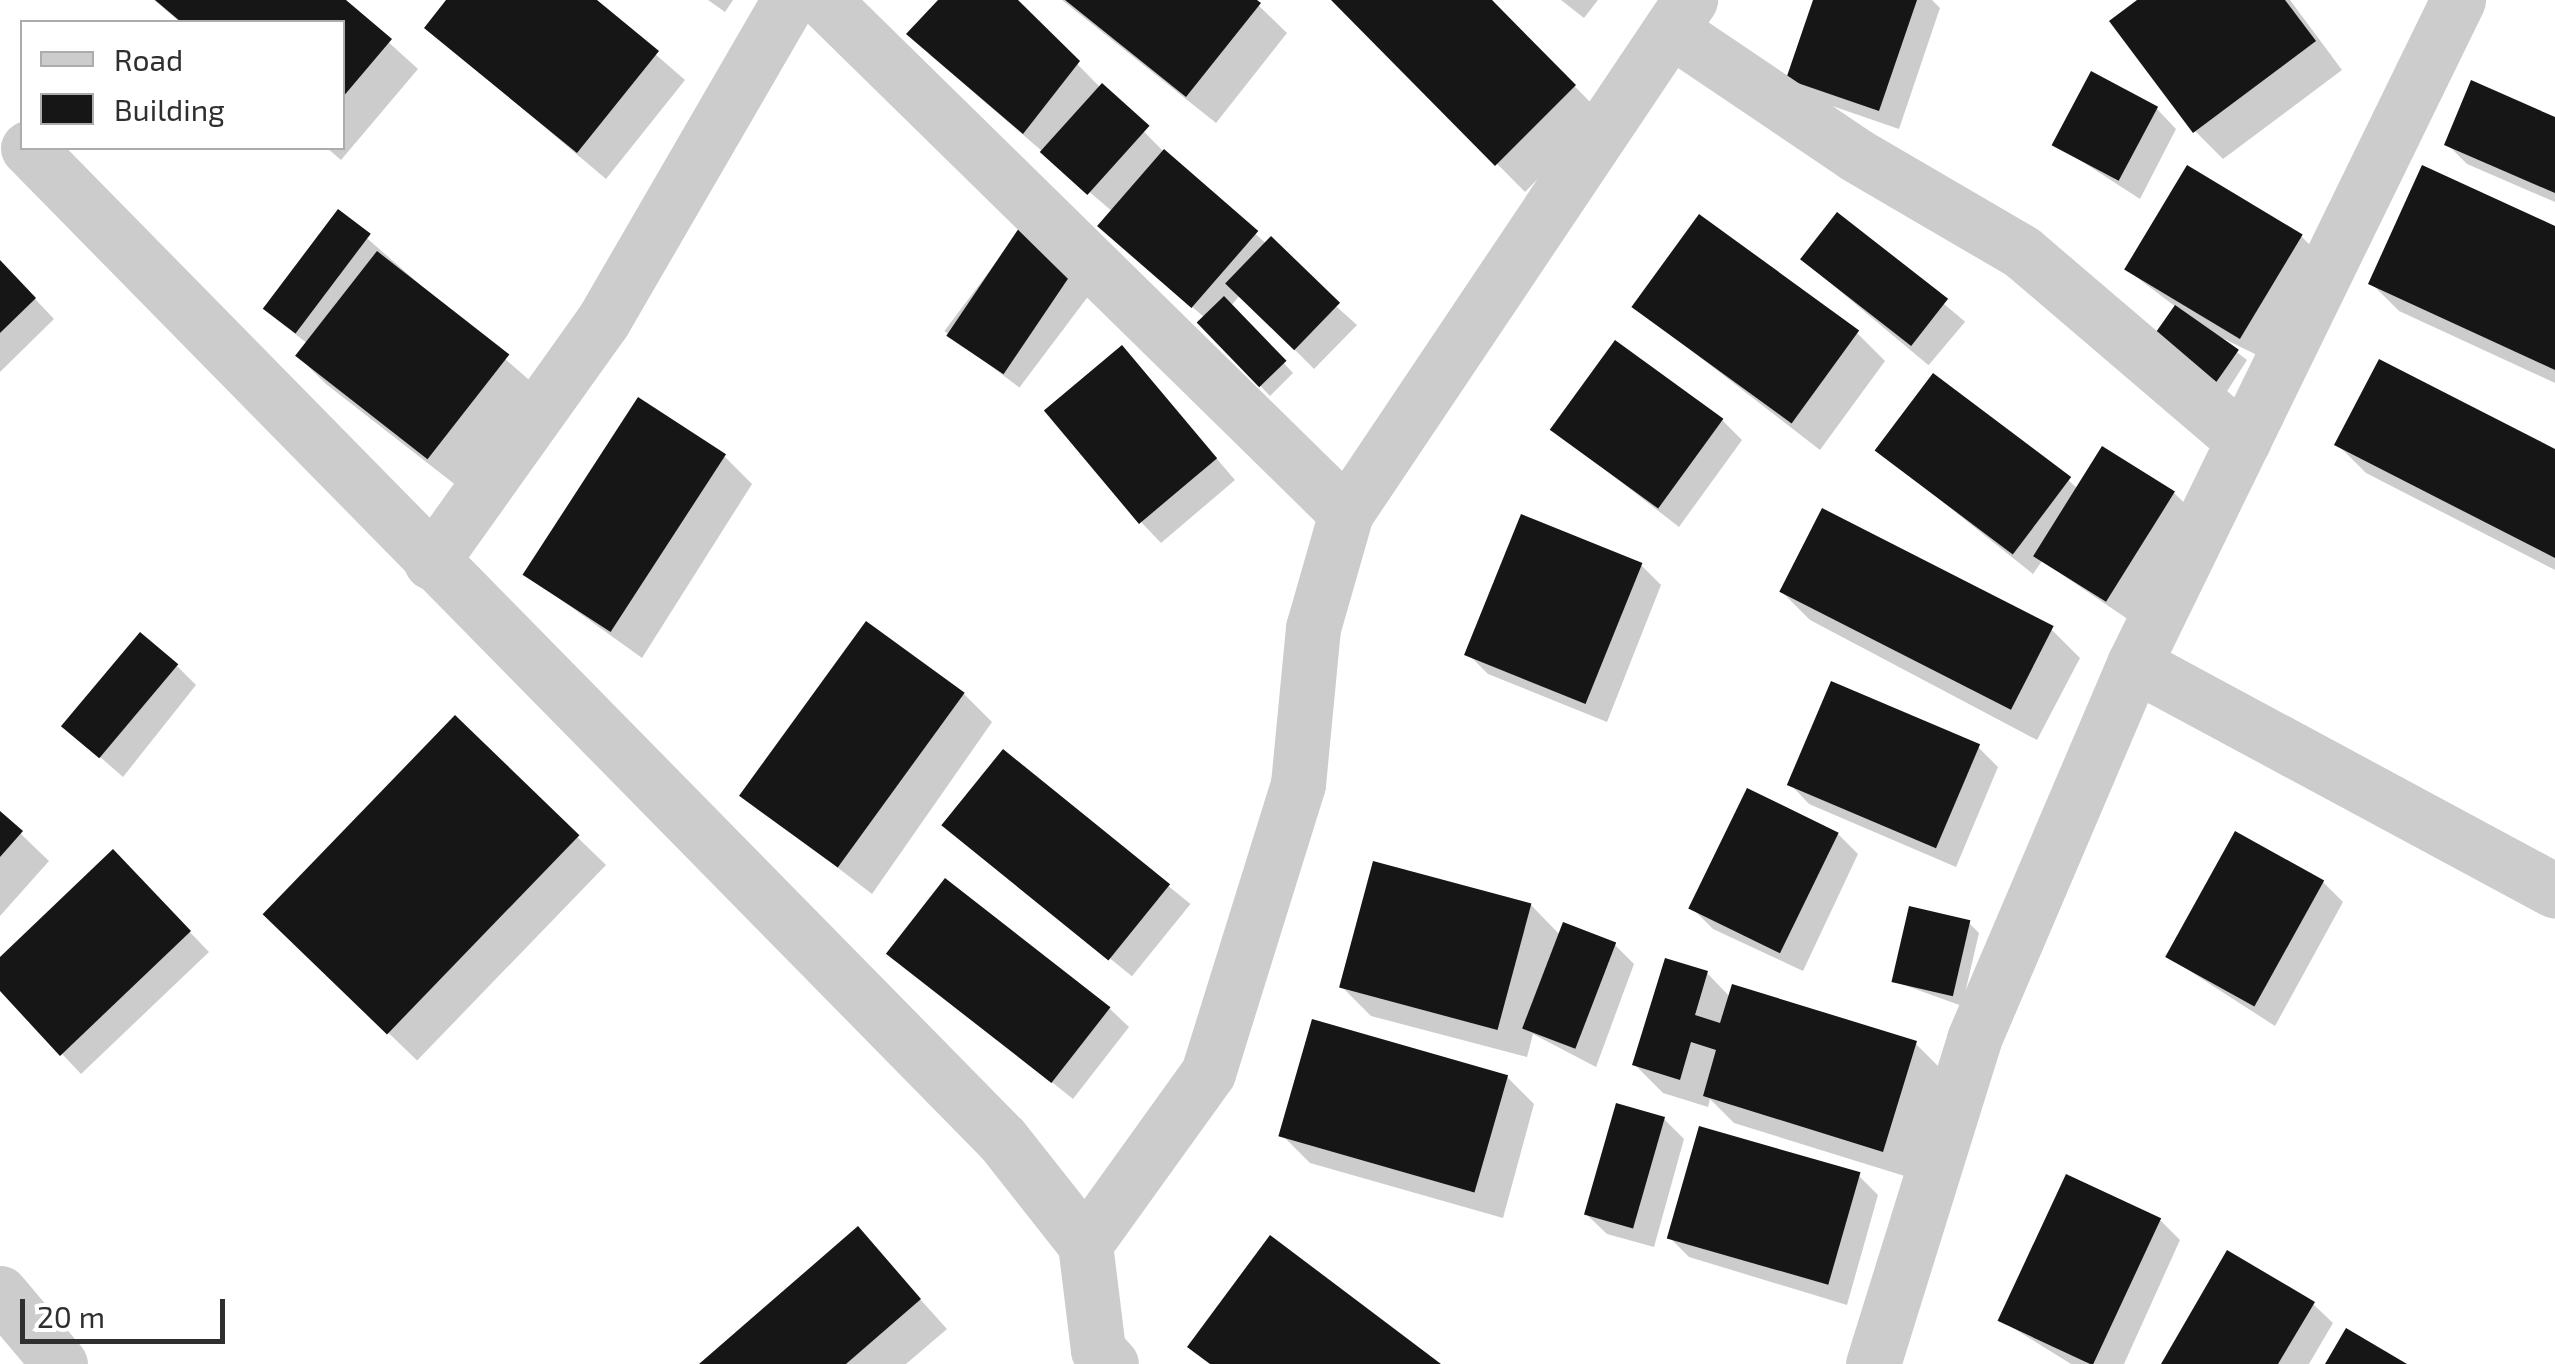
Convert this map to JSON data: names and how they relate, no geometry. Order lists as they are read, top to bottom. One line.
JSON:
{"legend":["Road","Building"],"scale_bar":"20 m"}
